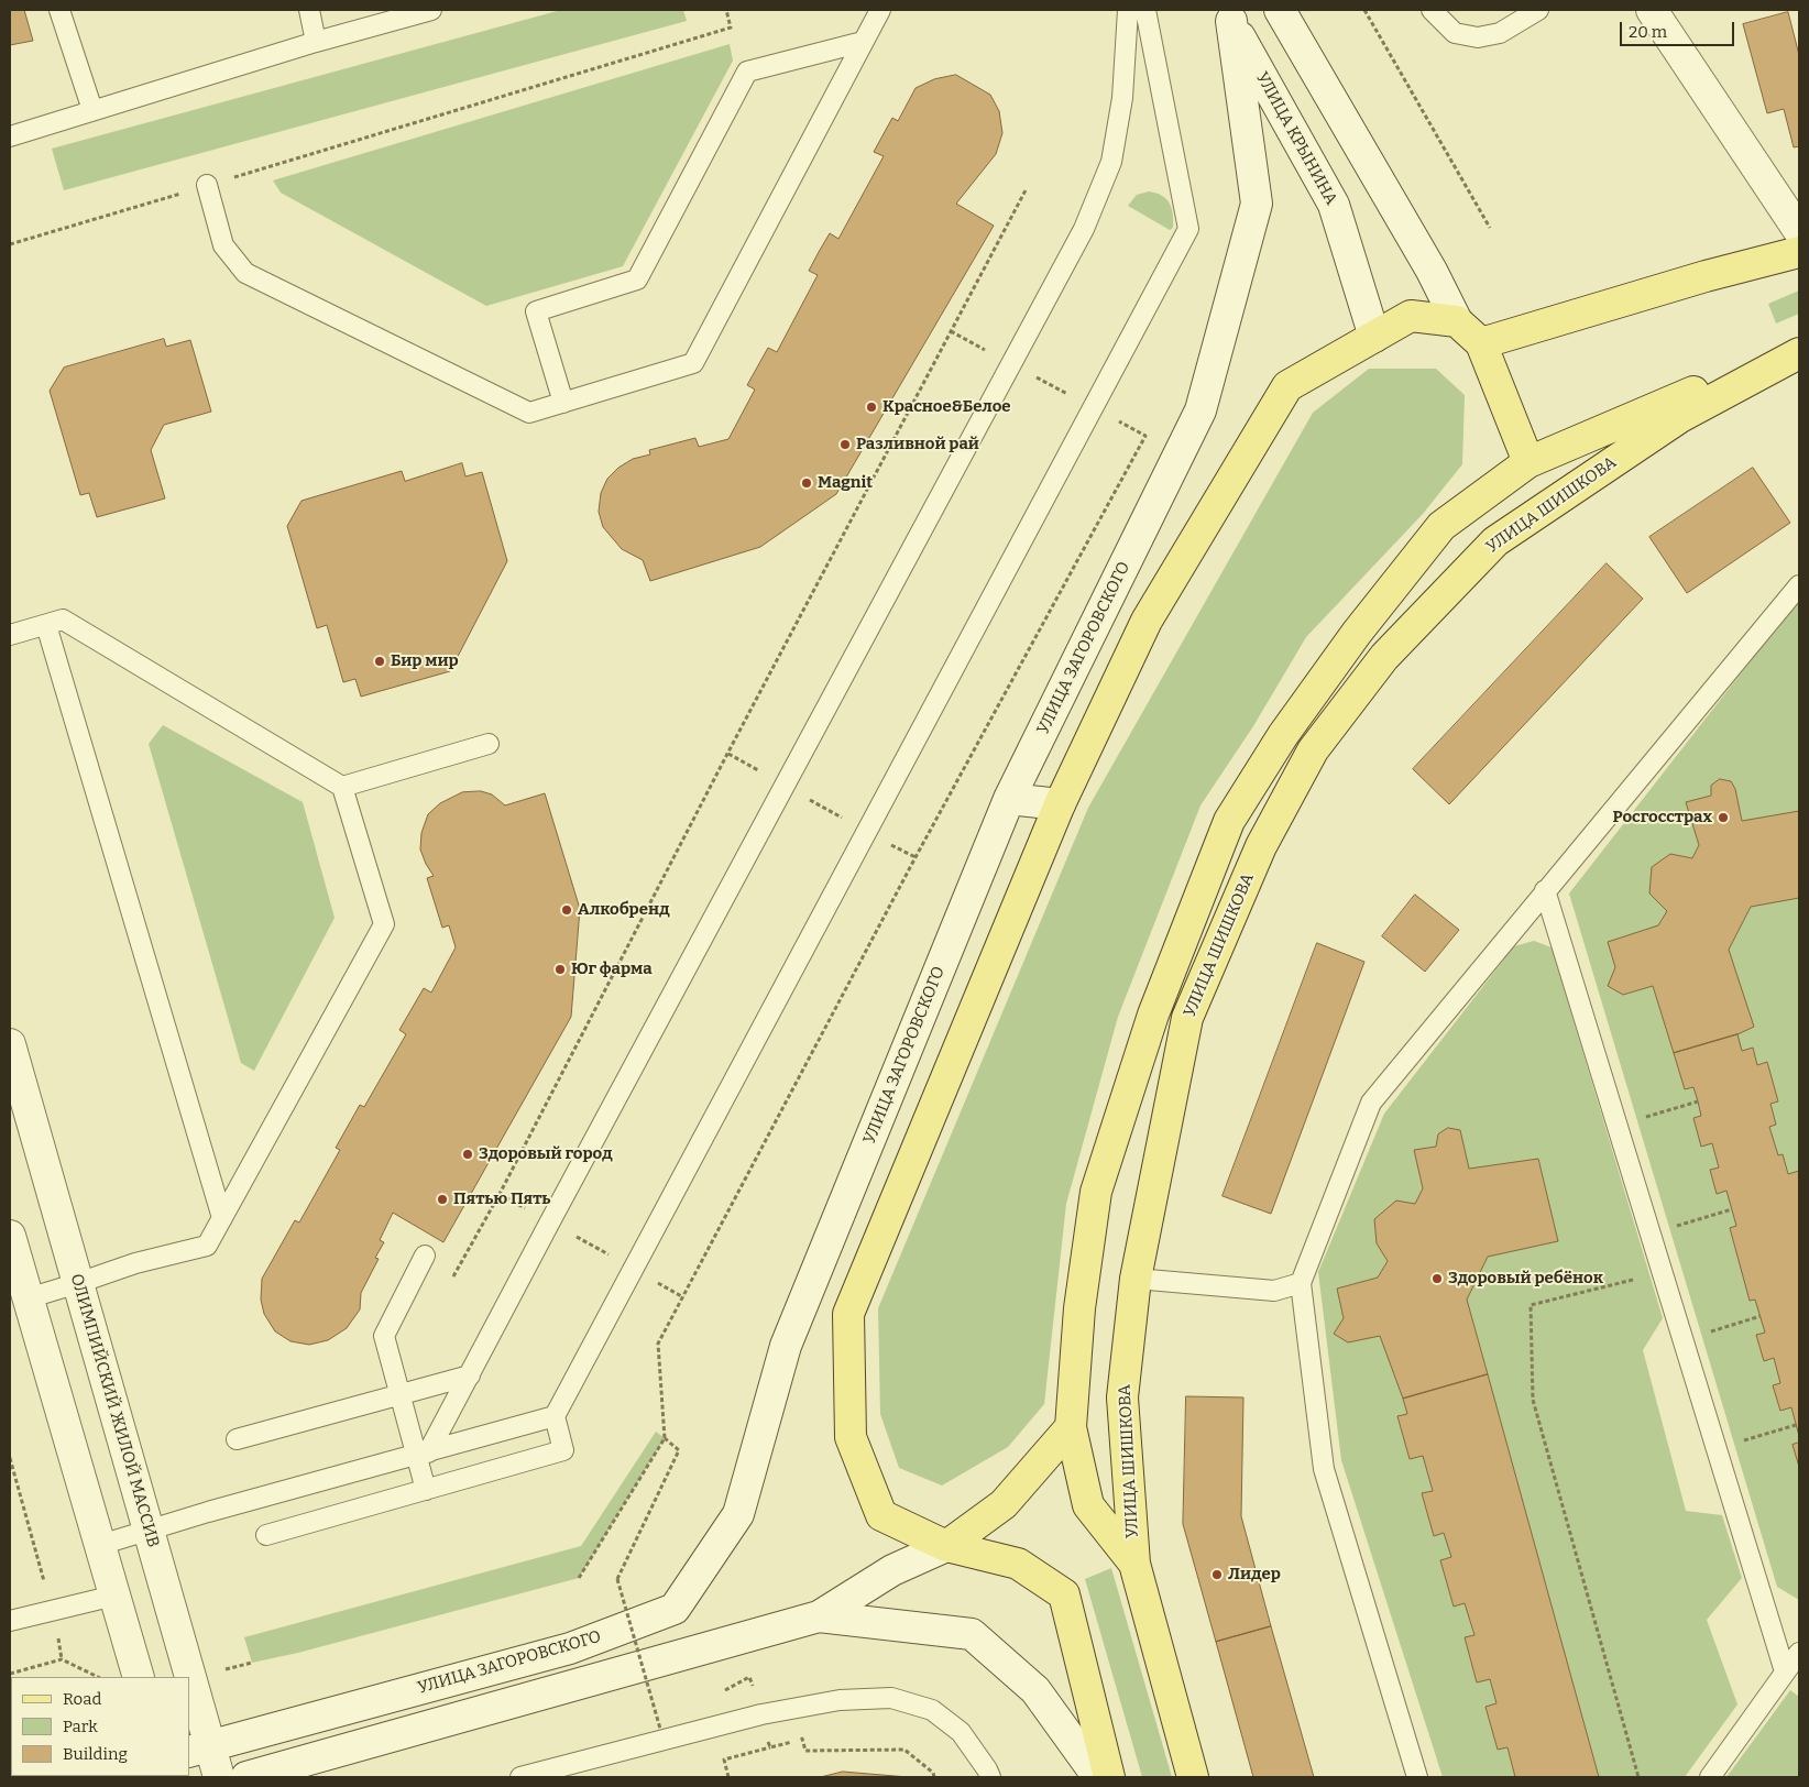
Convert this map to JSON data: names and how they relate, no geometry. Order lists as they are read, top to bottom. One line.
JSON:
{"streets":{"main road":["УЛИЦА ШИШКОВА"],"street":["УЛИЦА КРЫНИНА","УЛИЦА ЗАГОРОВСКОГО","ОЛИМПИЙСКИЙ ЖИЛОЙ МАССИВ"]},"crossings":[["УЛИЦА КРЫНИНА","УЛИЦА ЗАГОРОВСКОГО"],["УЛИЦА ЗАГОРОВСКОГО","ОЛИМПИЙСКИЙ ЖИЛОЙ МАССИВ"]],"places":["Красное&Белое","Разливной рай","Magnit","Бир мир","Росгосстрах","Алкобренд","Юг фарма","Здоровый город","Пятью Пять","Здоровый ребёнок","Лидер"],"legend":["Road","Park","Building"],"scale_bar":"20 m"}
